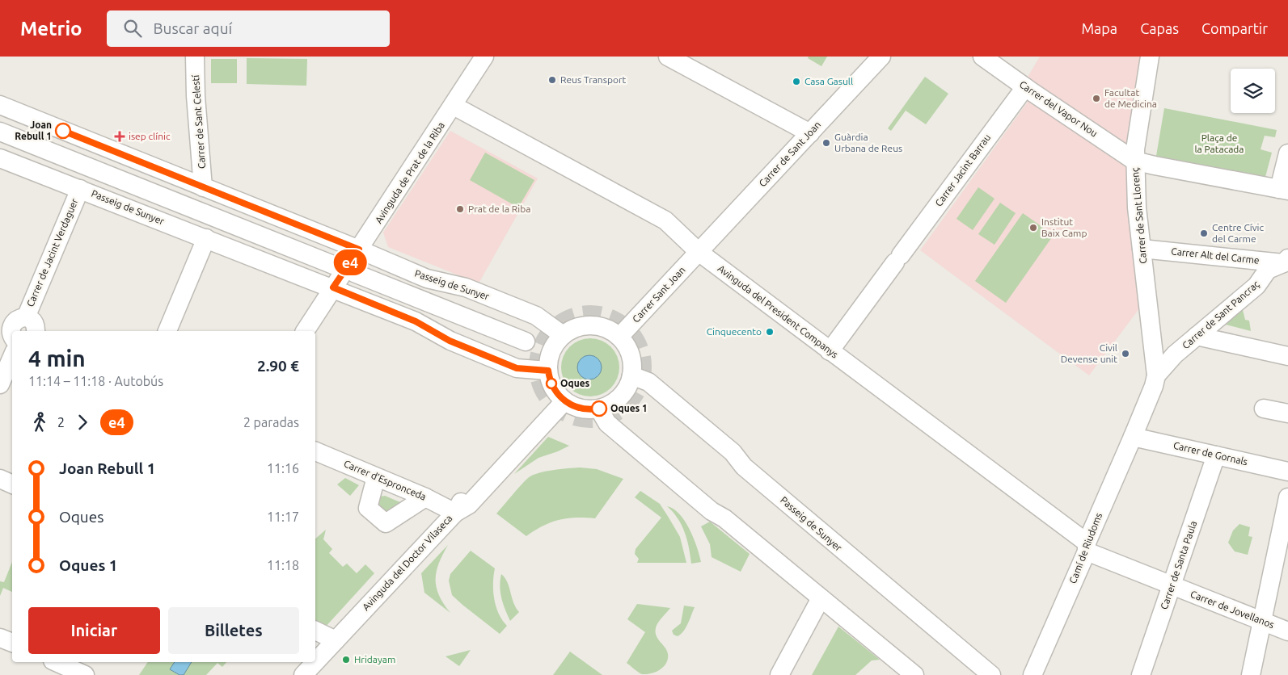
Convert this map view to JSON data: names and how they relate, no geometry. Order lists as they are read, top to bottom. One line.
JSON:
{"streets":{"street":["Carrer del Vapor Nou","Carrer de Sant Celestí","Carrer de Sant Joan","Carrer Jacint Barrau","Avinguda de Prat de la Riba","Passeig de Sunyer","Carrer de Sant Llorenç","Carrer de Jacint Verdaguer","Carrer Alt del Carme","Carrer Sant Joan","Avinguda del President Companys","Carrer de Sant Pancraç","Carrer de Gornals","Carrer d’Espronceda","Camí de Riudoms","Avinguda del Doctor Vilaseca","Carrer de Santa Paula","Carrer de Jovellanos"]},"crossings":[["Carrer del Vapor Nou","Carrer Jacint Barrau"],["Carrer del Vapor Nou","Carrer de Sant Llorenç"],["Carrer de Sant Celestí","Passeig de Sunyer"],["Carrer de Sant Joan","Carrer Sant Joan"],["Carrer de Sant Joan","Avinguda del President Companys"],["Carrer Jacint Barrau","Avinguda del President Companys"],["Avinguda de Prat de la Riba","Passeig de Sunyer"],["Avinguda de Prat de la Riba","Avinguda del President Companys"],["Passeig de Sunyer","Carrer de Jacint Verdaguer"],["Passeig de Sunyer","Carrer Sant Joan"],["Passeig de Sunyer","Avinguda del Doctor Vilaseca"],["Carrer de Sant Llorenç","Carrer Alt del Carme"],["Carrer de Sant Llorenç","Carrer de Sant Pancraç"],["Carrer de Sant Llorenç","Camí de Riudoms"],["Carrer Alt del Carme","Carrer de Sant Pancraç"],["Carrer Sant Joan","Avinguda del President Companys"],["Carrer Sant Joan","Avinguda del Doctor Vilaseca"],["Avinguda del President Companys","Camí de Riudoms"],["Avinguda del President Companys","Carrer de Jovellanos"],["Carrer de Sant Pancraç","Camí de Riudoms"],["Carrer de Gornals","Camí de Riudoms"],["Carrer de Gornals","Carrer de Santa Paula"],["Carrer d’Espronceda","Avinguda del Doctor Vilaseca"],["Camí de Riudoms","Carrer de Jovellanos"],["Carrer de Santa Paula","Carrer de Jovellanos"]],"parks":["Plaça de la Patacada"],"places":{"other":["Reus Transport","Casa Gasull","Facultat de Medicina","Joan Rebull 1","Guàrdia Urbana de Reus","Prat de la Riba","Institut Baix Camp","Centre Cívic del Carme","Cinquecento","Civil Devense unit","Oques","Oques 1","Hridayam"],"health":["isep clínic"]},"lines":["bus line e4"],"page":{"header":"Metrio","search":"Buscar aquí","nav":["Mapa","Capas","Compartir"],"on_map":"e4","heading":["4 min","11:14 – 11:18 · Autobús","2.90 €"],"legs":["2","e4","2 paradas"],"list":[{"name":"Joan Rebull 1","value":"11:16"},{"name":"Oques","value":"11:17"},{"name":"Oques 1","value":"11:18"}],"buttons":["Iniciar","Billetes"]}}
